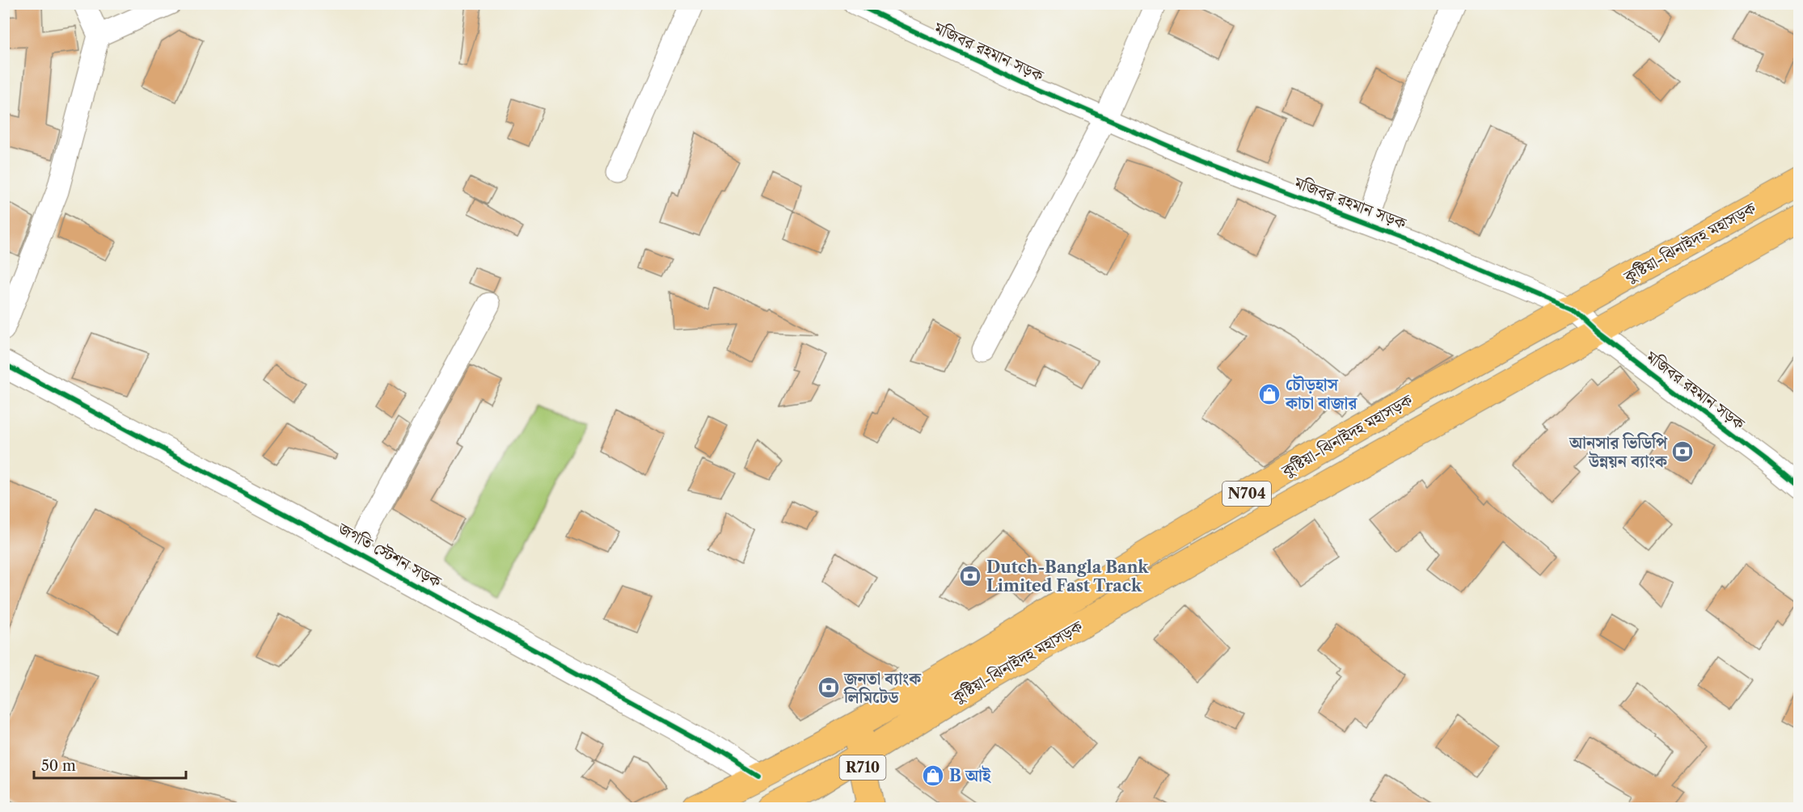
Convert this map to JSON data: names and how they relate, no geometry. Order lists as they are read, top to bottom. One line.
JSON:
{"streets":{"main road":["কুষ্টিয়া-ঝিনাইদহ মহাসড়ক","N704","R710"],"street":["মজিবর রহমান সড়ক","জগতি স্টেশন সড়ক"]},"crossings":[["মজিবর রহমান সড়ক","কুষ্টিয়া-ঝিনাইদহ মহাসড়ক"],["কুষ্টিয়া-ঝিনাইদহ মহাসড়ক","জগতি স্টেশন সড়ক"],["কুষ্টিয়া-ঝিনাইদহ মহাসড়ক","R710"]],"places":{"shop":["চৌড়হাস কাচা বাজার","B আই"],"bank":["আনসার ভিডিপি উন্নয়ন ব্যাংক","Dutch-Bangla Bank Limited Fast Track","জনতা ব্যাংক লিমিটেড"]},"scale_bar":"50 m"}
